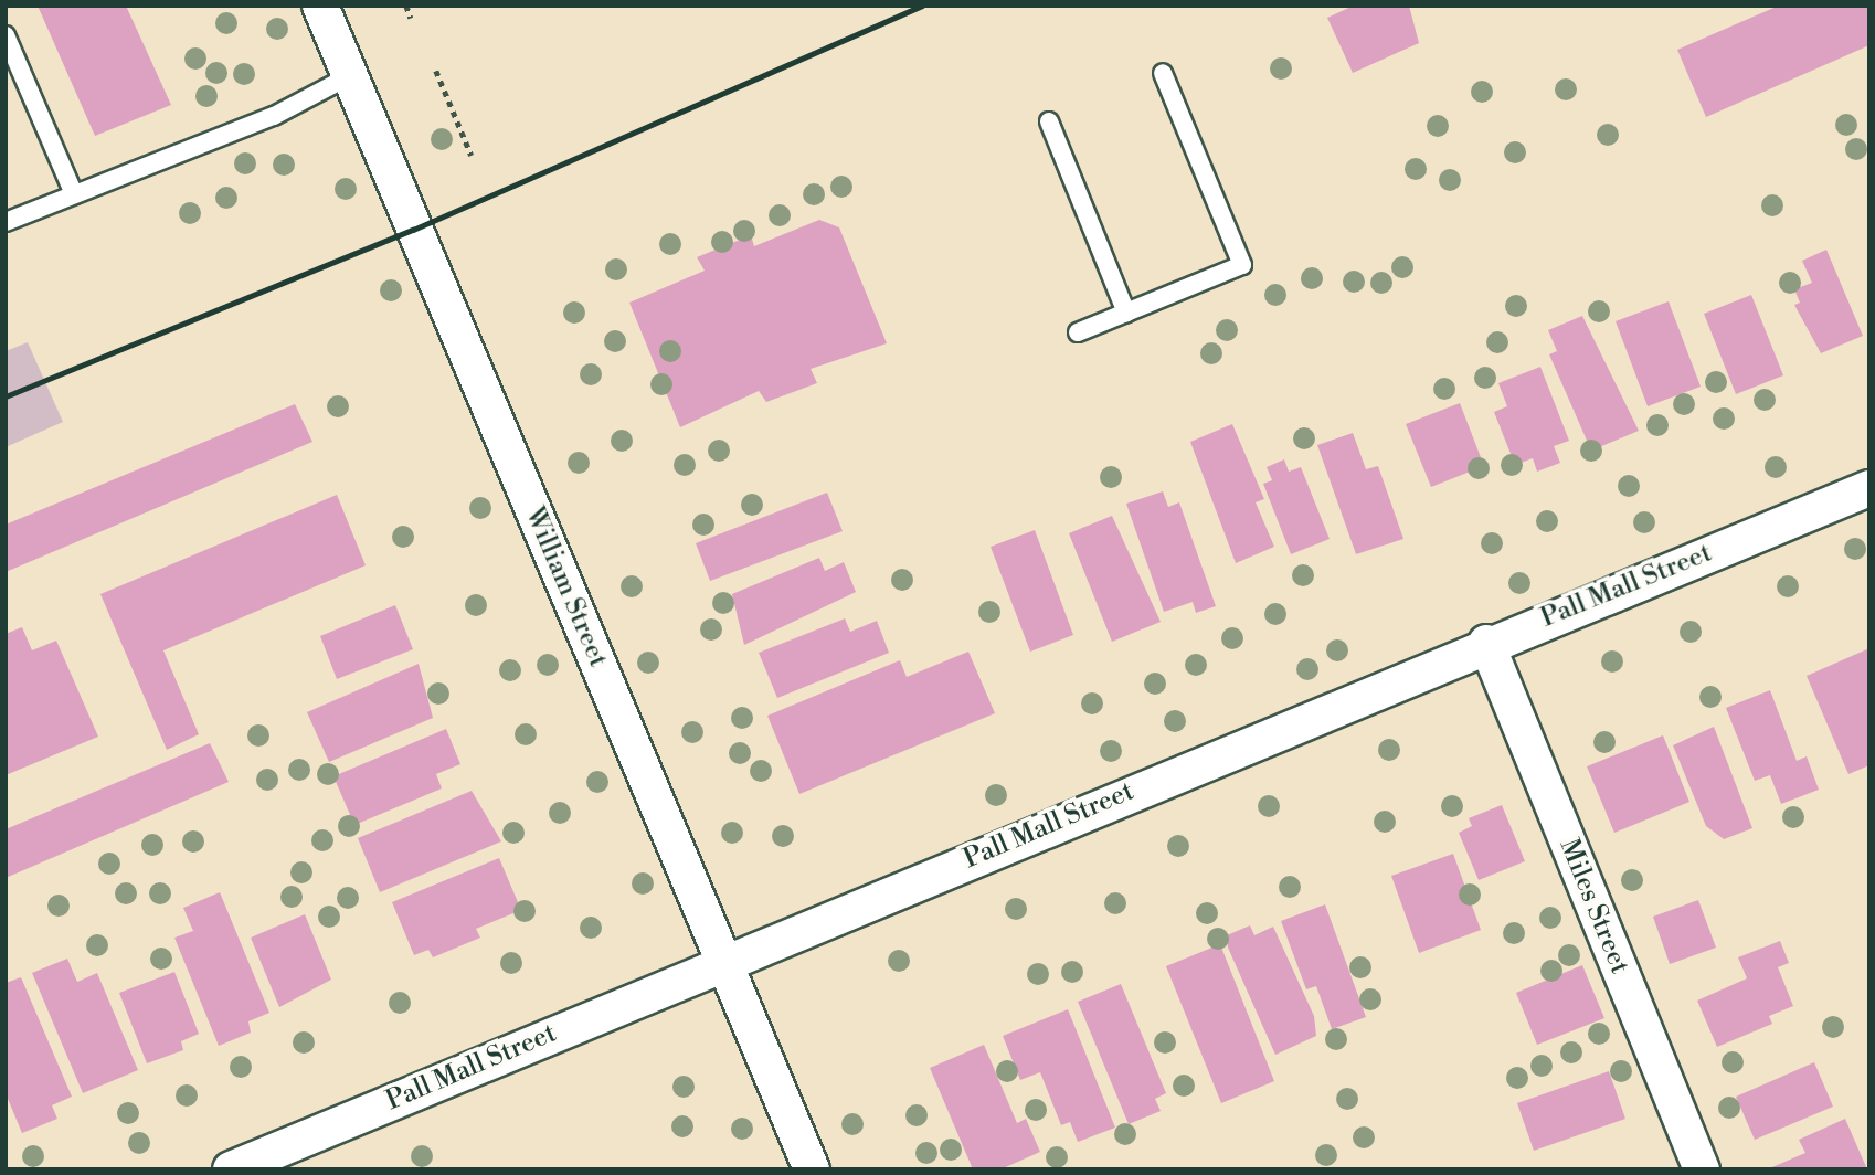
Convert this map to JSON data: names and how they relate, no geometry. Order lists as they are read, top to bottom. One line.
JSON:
{"streets":{"street":["Pall Mall Street","William Street","Miles Street"]},"crossings":[["Pall Mall Street","William Street"],["Pall Mall Street","Miles Street"]]}
